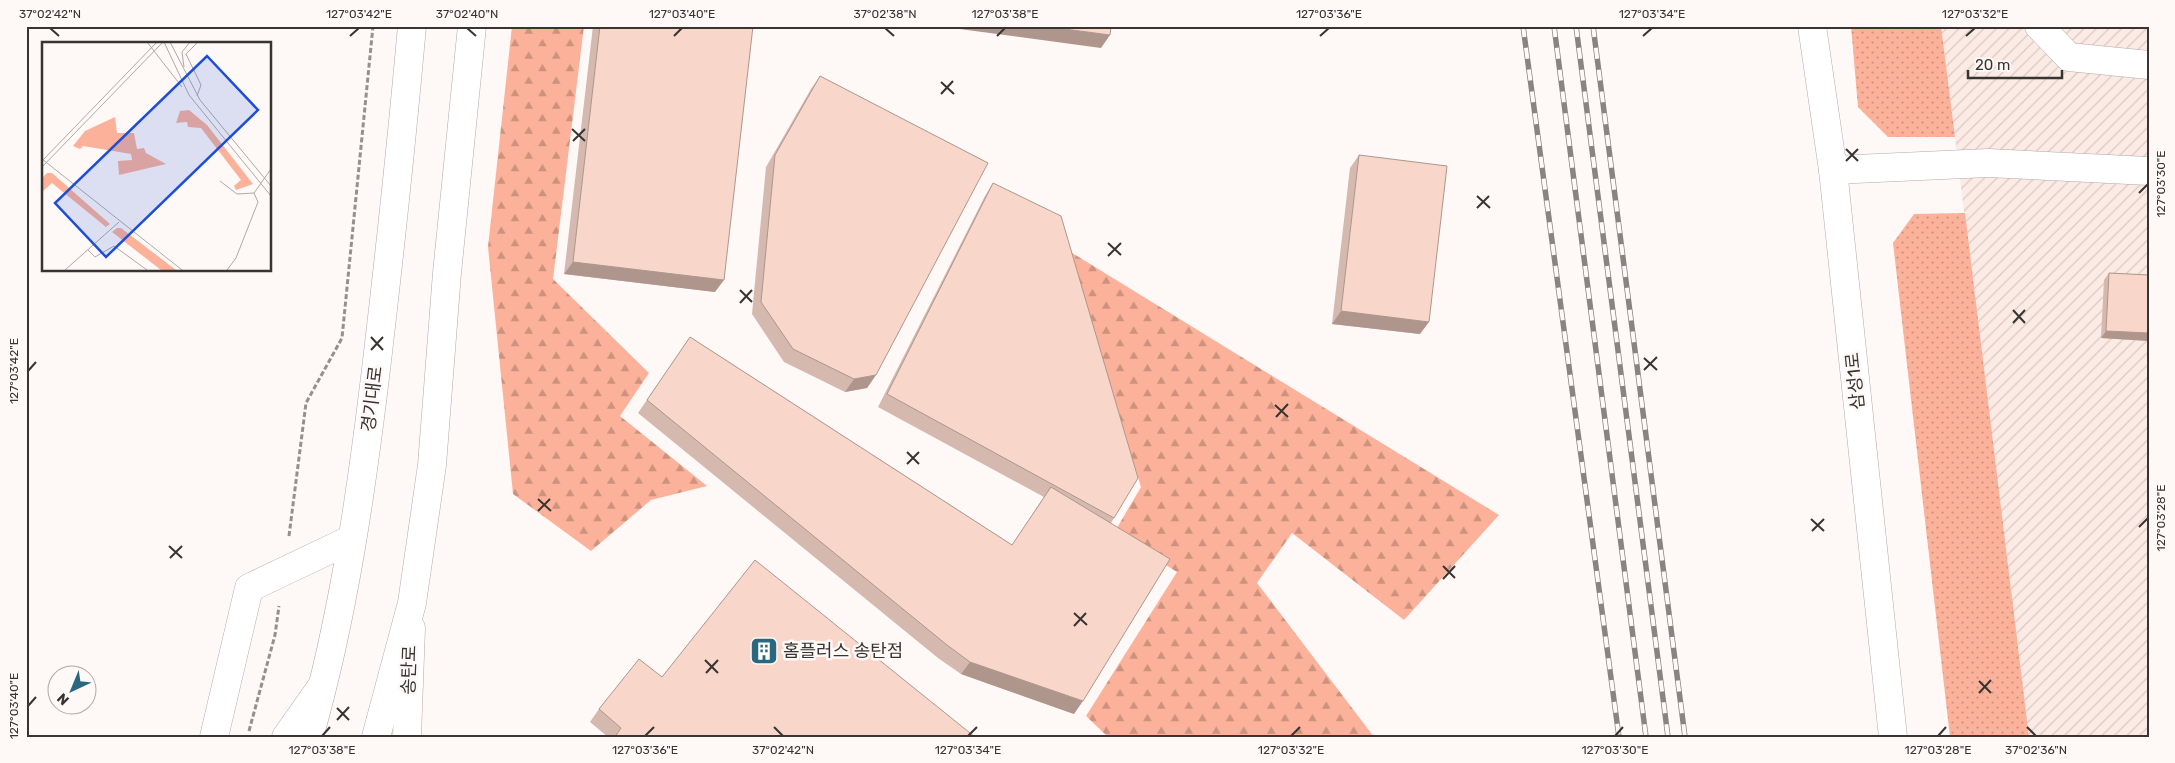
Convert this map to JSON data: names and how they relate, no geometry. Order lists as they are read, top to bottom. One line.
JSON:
{"streets":{"main road":["삼성1로","경기대로","송탄로"]},"places":{"building":["홈플러스 송탄점"]},"scale_bar":"20 m","north":"bottom left","coordinates":["37°02'42\"N","127°03'42\"E","37°02'40\"N","127°03'40\"E","37°02'38\"N","127°03'38\"E","127°03'36\"E","127°03'34\"E","127°03'32\"E","127°03'30\"E","127°03'28\"E","37°02'36\"N"]}
